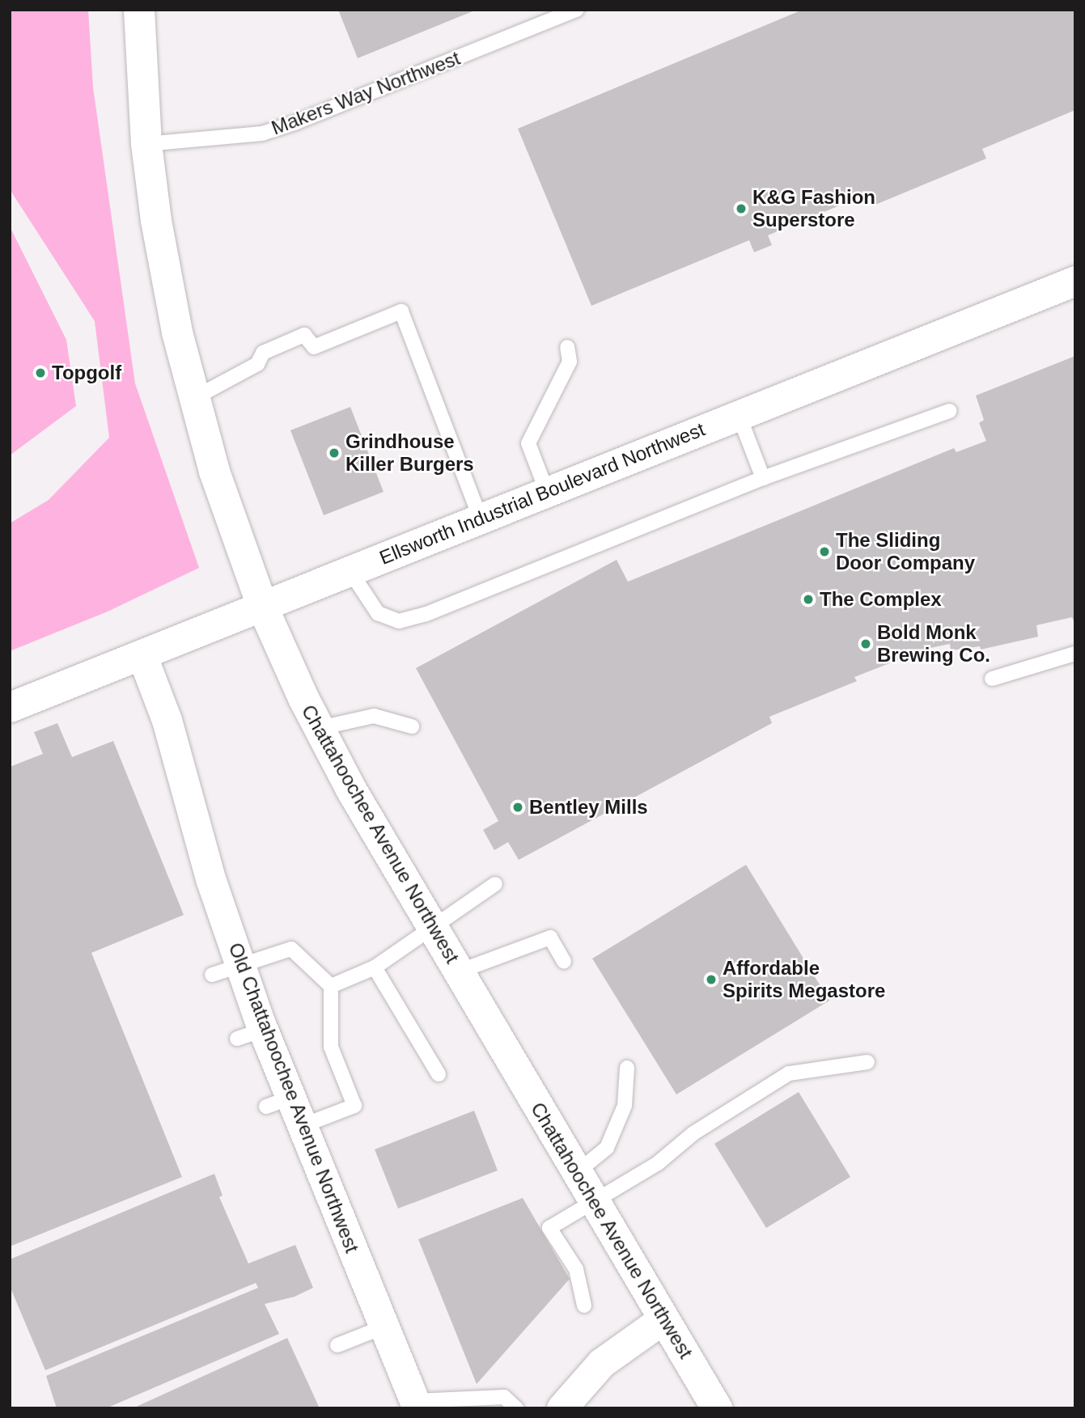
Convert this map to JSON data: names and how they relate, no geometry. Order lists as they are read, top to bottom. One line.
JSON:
{"streets":{"street":["Ellsworth Industrial Boulevard Northwest","Chattahoochee Avenue Northwest","Old Chattahoochee Avenue Northwest"],"lane":["Makers Way Northwest"]},"crossings":[["Makers Way Northwest","Chattahoochee Avenue Northwest"],["Ellsworth Industrial Boulevard Northwest","Chattahoochee Avenue Northwest"],["Ellsworth Industrial Boulevard Northwest","Old Chattahoochee Avenue Northwest"]],"places":["K&G Fashion Superstore","Topgolf","Grindhouse Killer Burgers","The Sliding Door Company","The Complex","Bold Monk Brewing Co.","Bentley Mills","Affordable Spirits Megastore"]}
